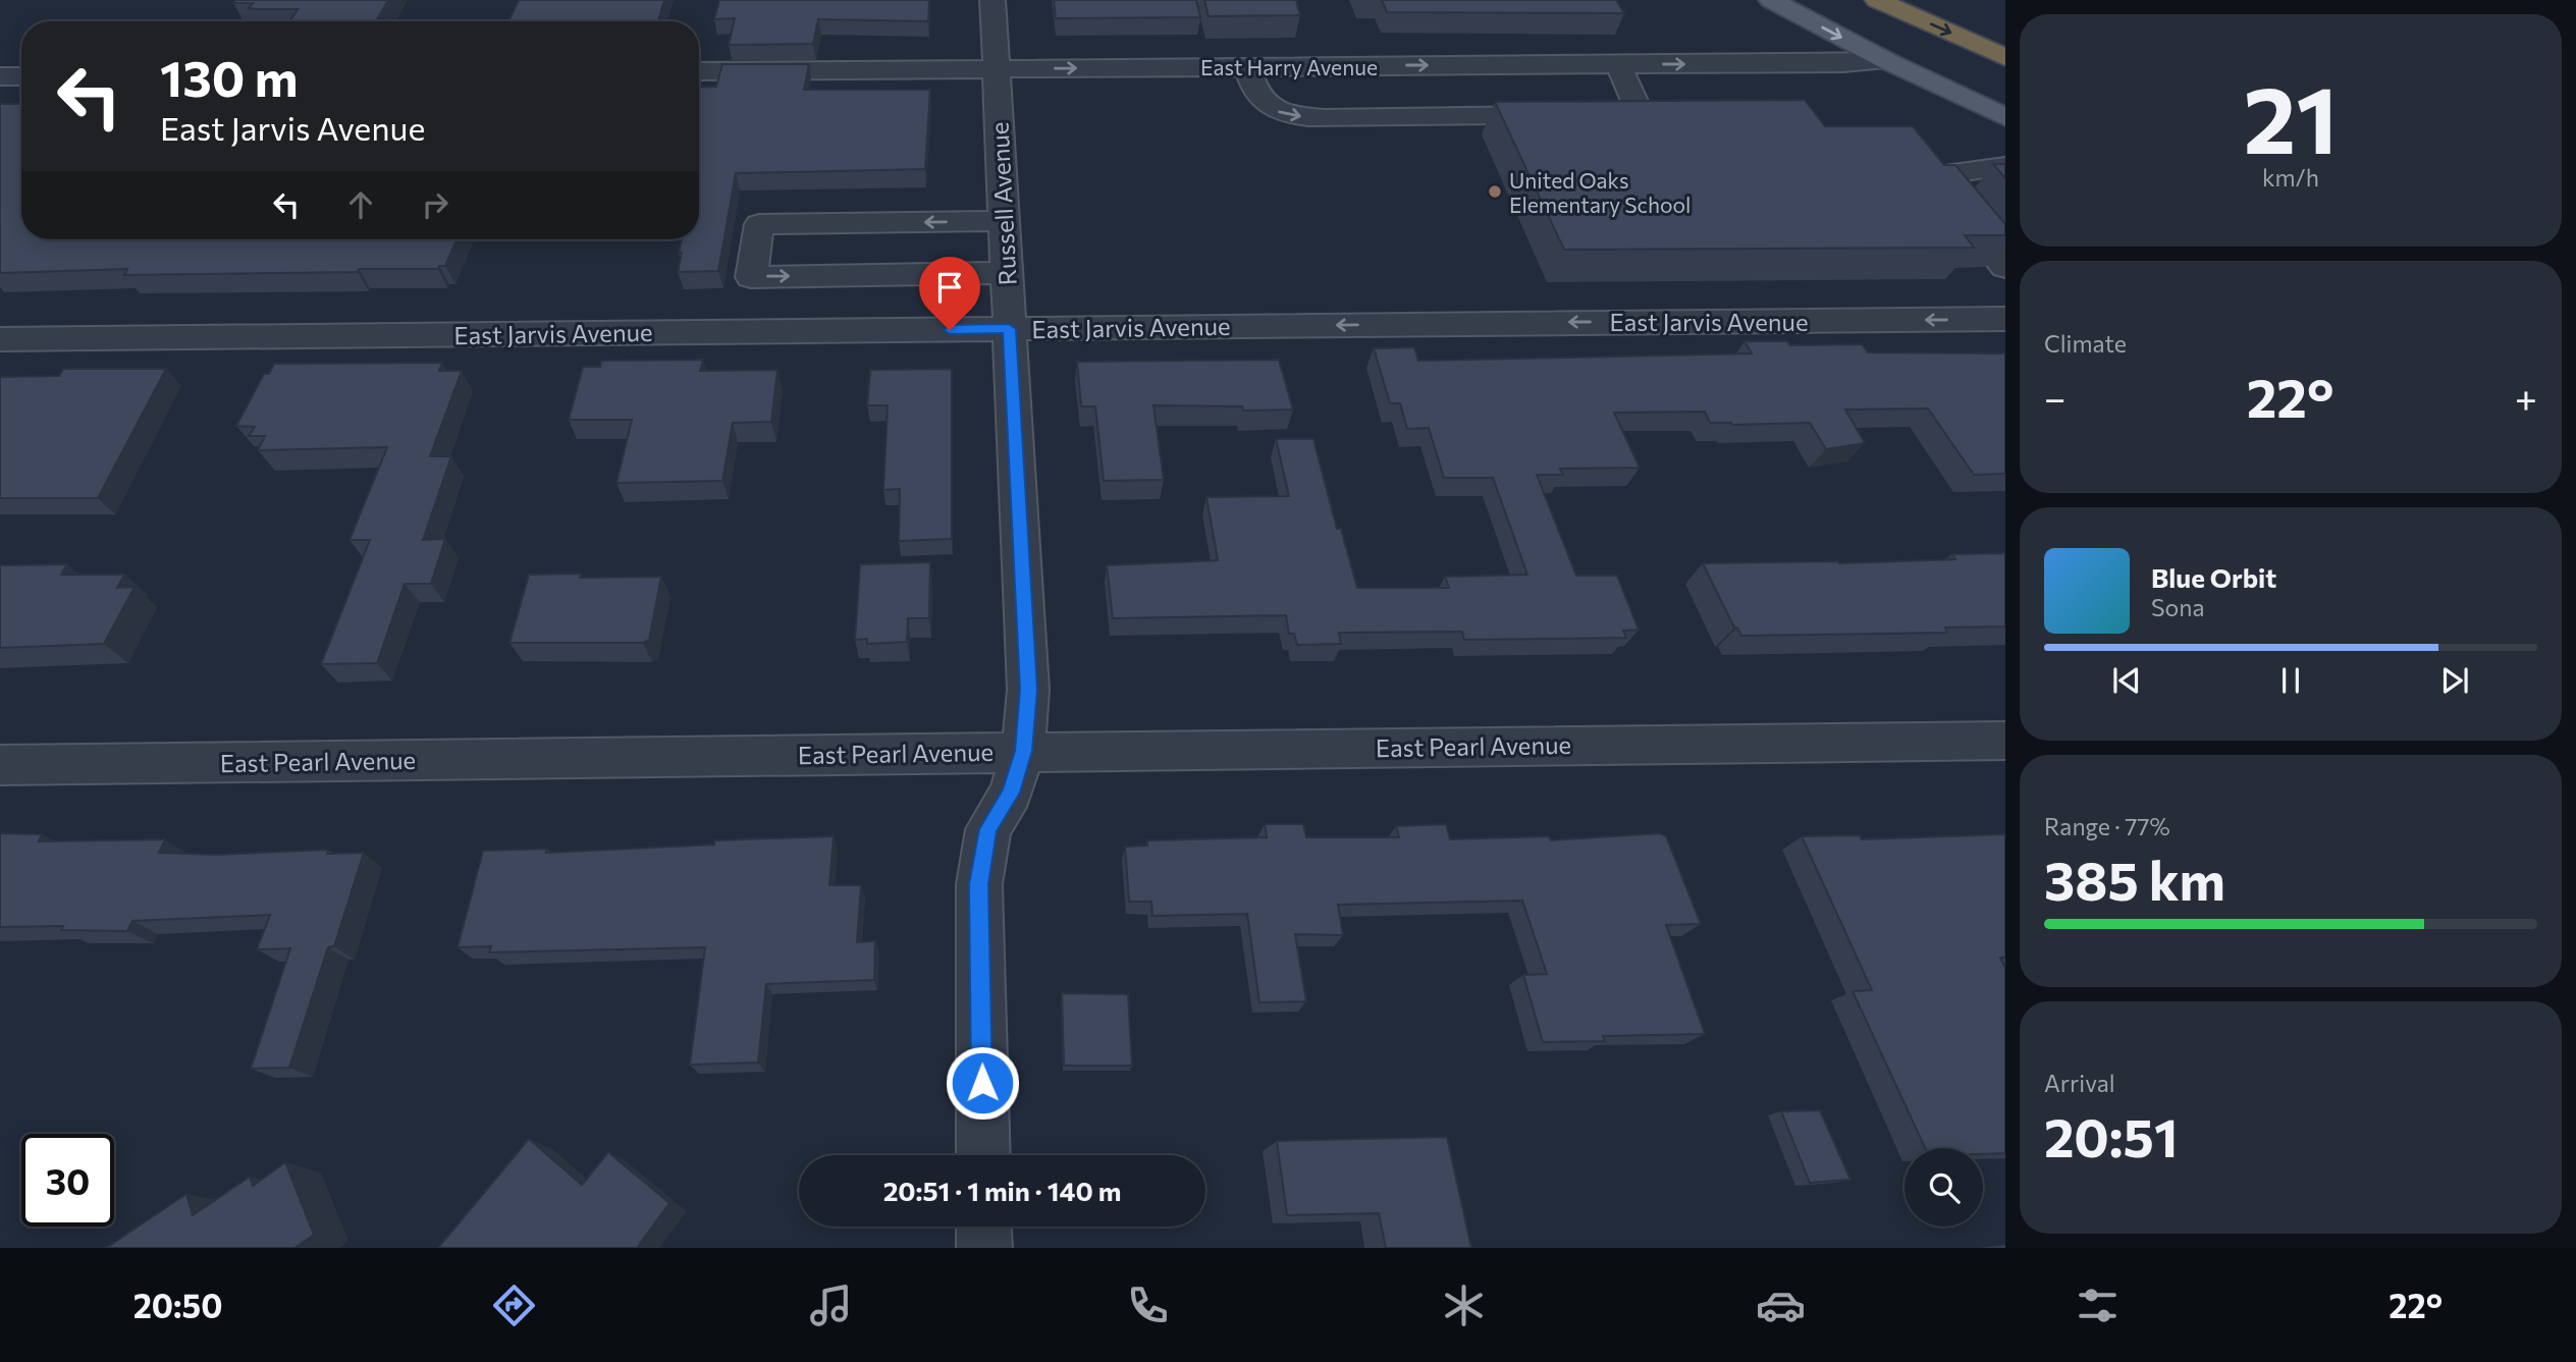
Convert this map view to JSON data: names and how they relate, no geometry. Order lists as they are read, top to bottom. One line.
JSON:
{"streets":{"street":["East Harry Avenue","Russell Avenue","East Jarvis Avenue","East Pearl Avenue"]},"crossings":[["East Harry Avenue","Russell Avenue"],["Russell Avenue","East Jarvis Avenue"],["Russell Avenue","East Pearl Avenue"]],"one_way":["East Harry Avenue","East Jarvis Avenue"],"places":["United Oaks Elementary School"],"page":{"tile":[["21","km/h"],"Climate",["Range · 77%","385 km"],["Arrival","20:51"]],"turn":["130 m","East Jarvis Avenue"],"heat":["−","22°","+"],"song":["Blue Orbit","Sona"],"limit":"30","trip":"20:51 · 1 min · 140 m","tabs":["20:50","22°"]}}
